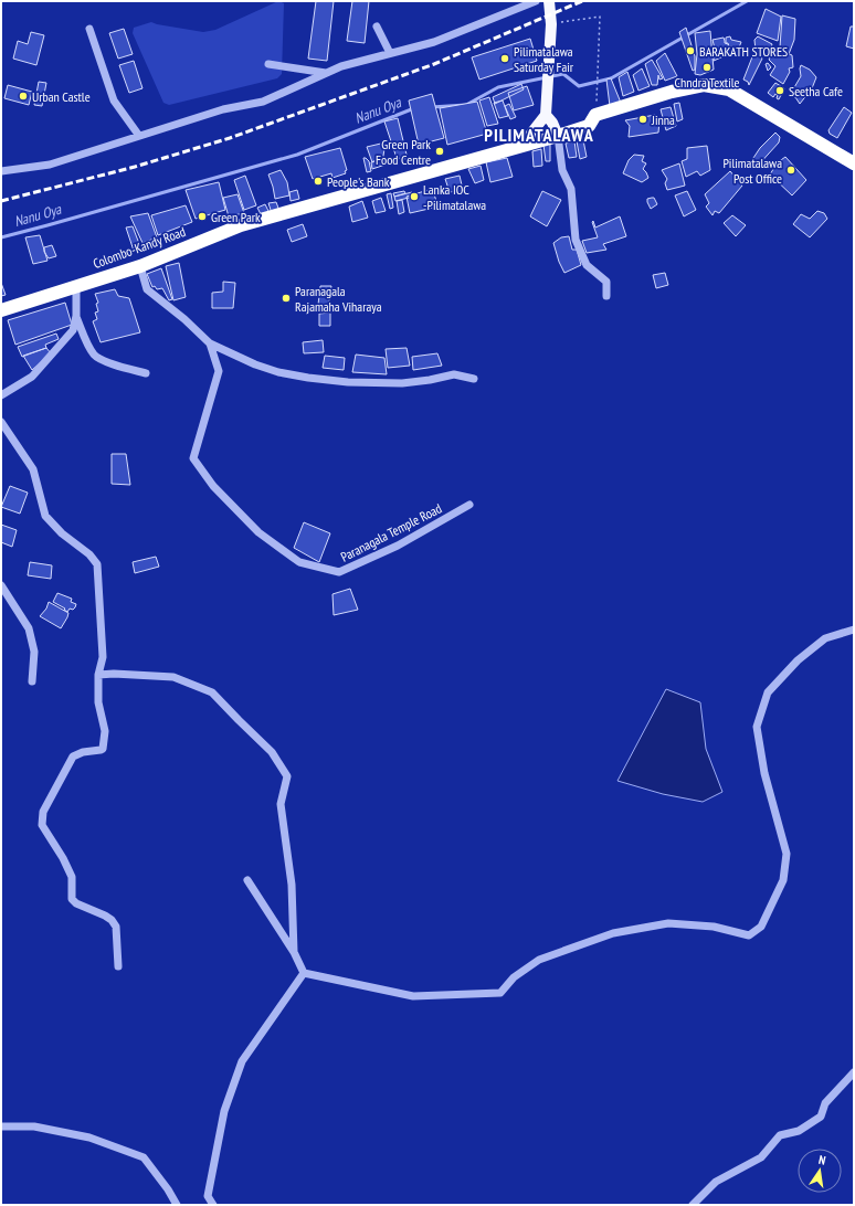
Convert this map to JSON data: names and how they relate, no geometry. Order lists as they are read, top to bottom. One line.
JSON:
{"streets":{"highway":["Colombo-Kandy Road"],"street":["Paranagala Temple Road"]},"crossings":[["Colombo-Kandy Road","Paranagala Temple Road"]],"districts":["PILIMATALAWA"],"water":["Nanu Oya"],"places":["BARAKATH STORES","Pilimatalawa Saturday Fair","Chndra Textile","Seetha Cafe","Urban Castle","Jinna","Green Park Food Centre","Pilimatalawa Post Office","People's Bank","Lanka IOC -Pilimatalawa","Green Park","Paranagala Rajamaha Viharaya"],"north":"top"}
